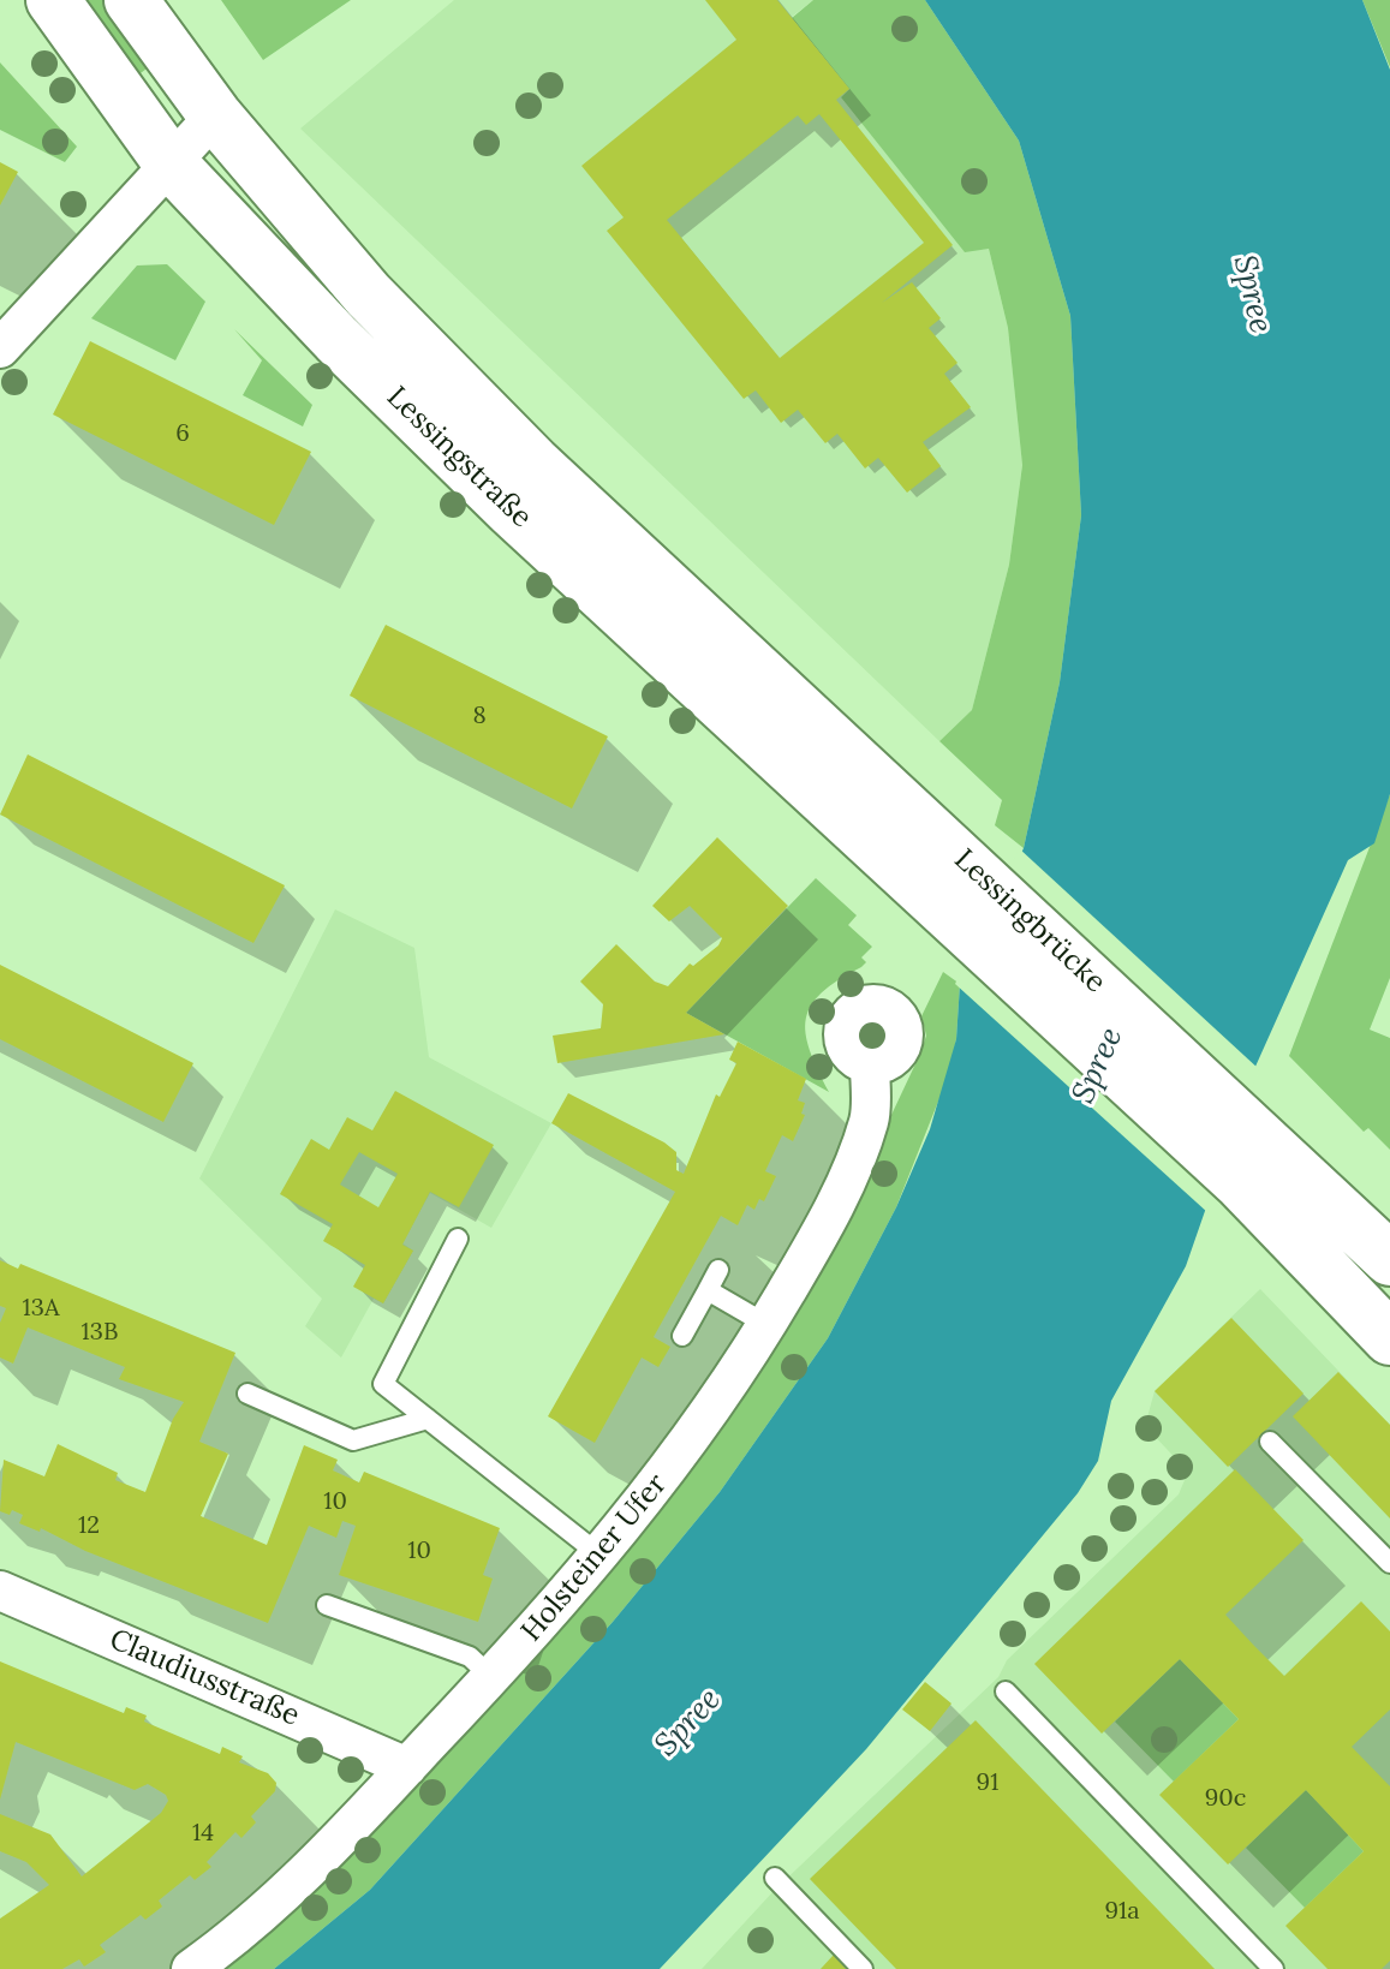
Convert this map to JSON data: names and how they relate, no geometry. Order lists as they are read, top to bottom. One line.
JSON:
{"streets":{"main road":["Lessingstraße","Lessingbrücke"],"street":["Holsteiner Ufer","Claudiusstraße"]},"crossings":[["Lessingstraße","Lessingbrücke"],["Holsteiner Ufer","Claudiusstraße"]],"water":["Spree"],"house_numbers":["6","8","13A","13B","10","12","10","91","90c","14","91a"]}
